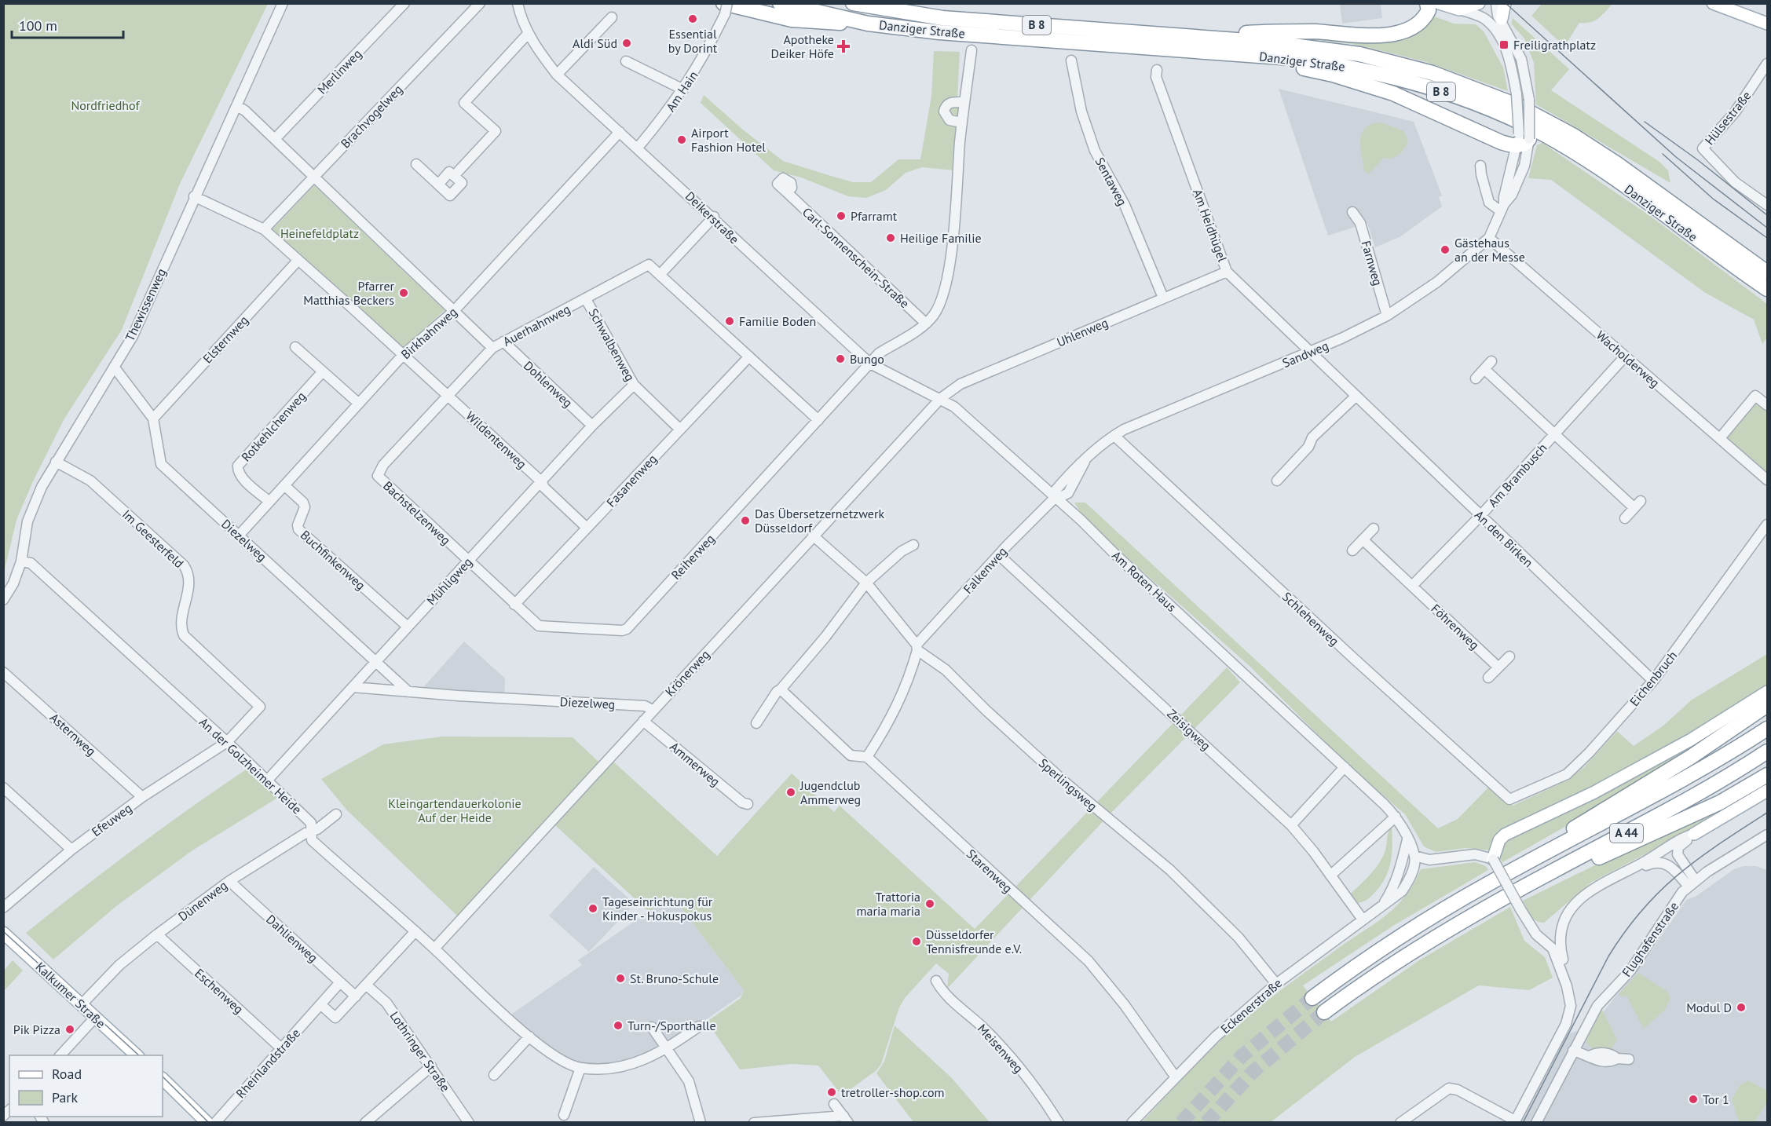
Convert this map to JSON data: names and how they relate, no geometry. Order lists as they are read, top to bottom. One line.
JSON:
{"streets":{"highway":["B 8","Danziger Straße","A 44"],"main road":["Kalkumer Straße"],"street":["Merlinweg","Am Hain","Brachvogelweg","Hülsestraße","Sentaweg","Deikerstraße","Am Heidhügel","Carl-Sonnenschein-Straße","Farnweg","Thewissenweg","Auerhahnweg","Uhlenweg","Birkhahnweg","Elsternweg","Schwalbenweg","Sandweg","Wacholderweg","Dohlenweg","Rotkehlchenweg","Wildentenweg","Am Brambusch","Fasanenweg","Bachstelzenweg","Im Geesterfeld","An den Birken","Diezelweg","Reiherweg","Buchfinkenweg","Falkenweg","Mühligweg","Am Roten Haus","Schlehenweg","Föhrenweg","Krönerweg","Eichenbruch","Zeisigweg","Asternweg","Ammerweg","An der Golzheimer Heide","Sperlingsweg","Efeuweg","Starenweg","Dünenweg","Dahlienweg","Flughafenstraße","Eschenweg","Eckenerstraße","Meisenweg","Lothringer Straße","Rheinlandstraße"]},"crossings":[["Am Hain","Deikerstraße"],["Sentaweg","Uhlenweg"],["Deikerstraße","Uhlenweg"],["Deikerstraße","Birkhahnweg"],["Deikerstraße","Reiherweg"],["Deikerstraße","Am Roten Haus"],["Deikerstraße","Krönerweg"],["Am Heidhügel","Uhlenweg"],["Am Heidhügel","Sandweg"],["Am Heidhügel","An den Birken"],["Farnweg","Sandweg"],["Thewissenweg","Im Geesterfeld"],["Thewissenweg","Diezelweg"],["Thewissenweg","An der Golzheimer Heide"],["Auerhahnweg","Schwalbenweg"],["Auerhahnweg","Dohlenweg"],["Auerhahnweg","Wildentenweg"],["Auerhahnweg","Bachstelzenweg"],["Uhlenweg","Am Roten Haus"],["Uhlenweg","Krönerweg"],["Birkhahnweg","Rotkehlchenweg"],["Birkhahnweg","Wildentenweg"],["Birkhahnweg","Diezelweg"],["Birkhahnweg","Buchfinkenweg"],["Elsternweg","Diezelweg"],["Schwalbenweg","Fasanenweg"],["Schwalbenweg","Mühligweg"],["Sandweg","Wacholderweg"],["Sandweg","An den Birken"],["Sandweg","Falkenweg"],["Sandweg","Am Roten Haus"],["Sandweg","Schlehenweg"],["Wacholderweg","Am Brambusch"],["Dohlenweg","Mühligweg"],["Wildentenweg","Fasanenweg"],["Wildentenweg","Mühligweg"],["Am Brambusch","An den Birken"],["Fasanenweg","Bachstelzenweg"],["Bachstelzenweg","Reiherweg"],["Bachstelzenweg","Mühligweg"],["Im Geesterfeld","An der Golzheimer Heide"],["Im Geesterfeld","Efeuweg"],["An den Birken","Eichenbruch"],["Diezelweg","Mühligweg"],["Diezelweg","Krönerweg"],["Buchfinkenweg","Mühligweg"],["Falkenweg","Am Roten Haus"],["Falkenweg","Zeisigweg"],["Falkenweg","Sperlingsweg"],["Falkenweg","Starenweg"],["Mühligweg","An der Golzheimer Heide"],["Am Roten Haus","Krönerweg"],["Am Roten Haus","Eckenerstraße"],["Schlehenweg","Eichenbruch"],["Krönerweg","Ammerweg"],["Krönerweg","An der Golzheimer Heide"],["Krönerweg","Sperlingsweg"],["Zeisigweg","Eckenerstraße"],["Asternweg","Efeuweg"],["An der Golzheimer Heide","Efeuweg"],["An der Golzheimer Heide","Dünenweg"],["Sperlingsweg","Eckenerstraße"],["Starenweg","Eckenerstraße"],["Dünenweg","Dahlienweg"],["Dünenweg","Eschenweg"],["Dünenweg","Kalkumer Straße"],["Dahlienweg","Rheinlandstraße"],["Eschenweg","Rheinlandstraße"]],"parks":["Nordfriedhof","Heinefeldplatz","Kleingartendauerkolonie Auf der Heide"],"places":{"other":["Essential by Dorint","Aldi Süd","Airport Fashion Hotel","Pfarramt","Heilige Familie","Gästehaus an der Messe","Pfarrer Matthias Beckers","Familie Boden","Bungo","Das Übersetzernetzwerk Düsseldorf","Jugendclub Ammerweg","Trattoria maria maria","Tageseinrichtung für Kinder - Hokuspokus","Düsseldorfer Tennisfreunde e.V.","St. Bruno-Schule","Modul D","Turn-/Sporthalle","Pik Pizza","tretroller-shop.com","Tor 1"],"transit":["Freiligrathplatz"],"health":["Apotheke Deiker Höfe"]},"legend":["Road","Park"],"scale_bar":"100 m"}
